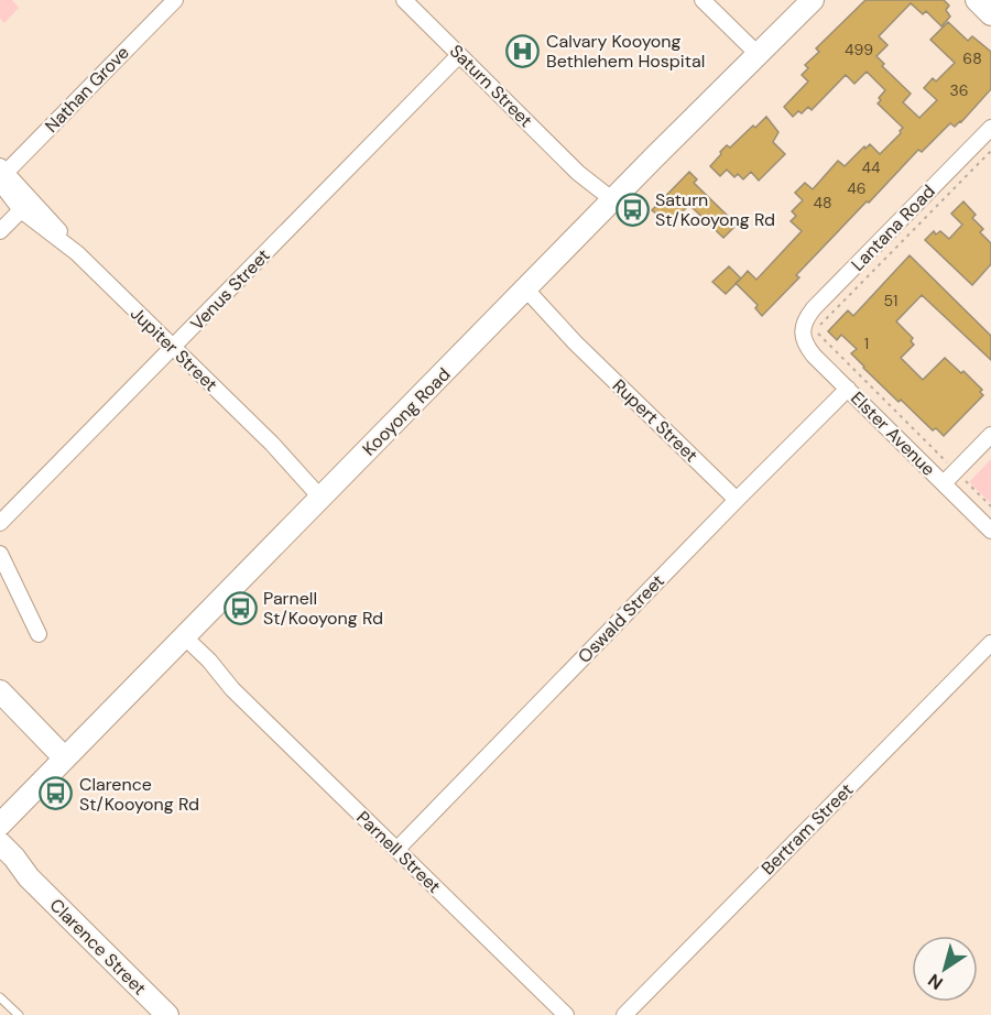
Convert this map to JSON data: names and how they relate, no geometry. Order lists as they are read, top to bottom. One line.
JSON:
{"streets":{"street":["Saturn Street","Nathan Grove","Lantana Road","Venus Street","Jupiter Street","Kooyong Road","Rupert Street","Elster Avenue","Oswald Street","Bertram Street","Parnell Street","Clarence Street"]},"crossings":[["Saturn Street","Venus Street"],["Saturn Street","Kooyong Road"],["Nathan Grove","Jupiter Street"],["Lantana Road","Elster Avenue"],["Venus Street","Jupiter Street"],["Jupiter Street","Kooyong Road"],["Kooyong Road","Rupert Street"],["Kooyong Road","Parnell Street"],["Rupert Street","Oswald Street"],["Elster Avenue","Oswald Street"],["Oswald Street","Parnell Street"]],"places":{"hospital":["Calvary Kooyong Bethlehem Hospital"],"bus stop":["Saturn St/Kooyong Rd","Parnell St/Kooyong Rd","Clarence St/Kooyong Rd"]},"house_numbers":["499","68","36","44","46","48","51","1"],"north":"bottom left"}
